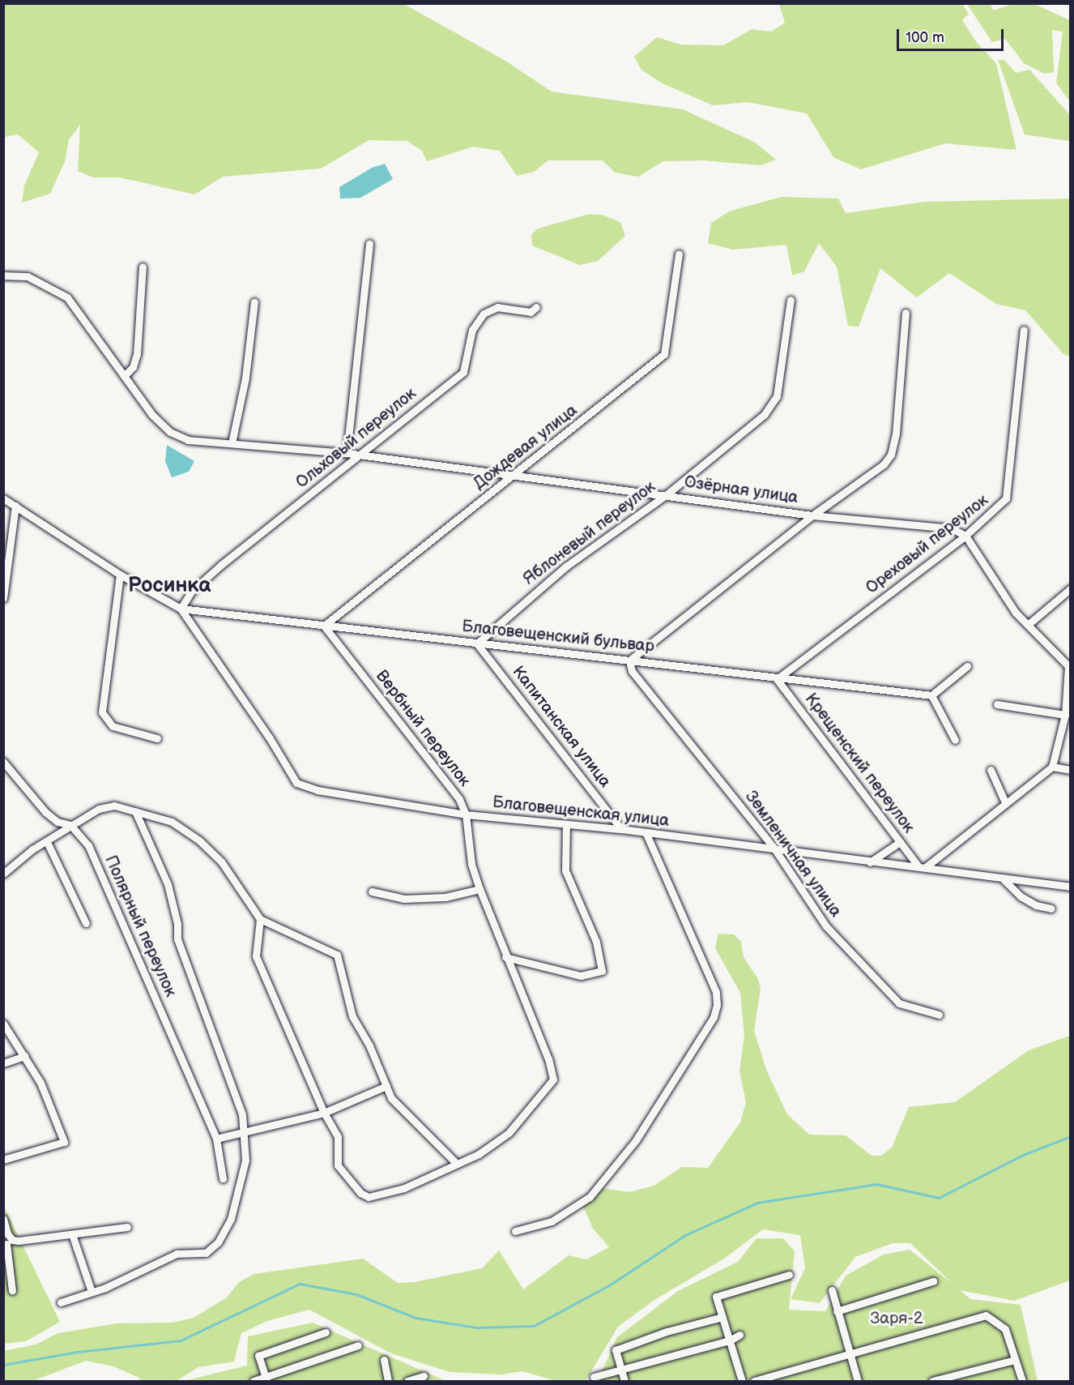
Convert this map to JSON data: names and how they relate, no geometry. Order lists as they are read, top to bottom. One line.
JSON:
{"streets":{"street":["Ольховый переулок","Дождевая улица","Озёрная улица","Яблоневый переулок","Ореховый переулок","Благовещенский бульвар","Капитанская улица","Вербный переулок","Крещенский переулок","Благовещенская улица","Земленичная улица","Полярный переулок"]},"crossings":[["Ольховый переулок","Озёрная улица"],["Ольховый переулок","Благовещенский бульвар"],["Ольховый переулок","Благовещенская улица"],["Дождевая улица","Озёрная улица"],["Дождевая улица","Благовещенский бульвар"],["Дождевая улица","Вербный переулок"],["Озёрная улица","Яблоневый переулок"],["Озёрная улица","Ореховый переулок"],["Яблоневый переулок","Благовещенский бульвар"],["Яблоневый переулок","Капитанская улица"],["Ореховый переулок","Благовещенский бульвар"],["Ореховый переулок","Крещенский переулок"],["Благовещенский бульвар","Капитанская улица"],["Благовещенский бульвар","Вербный переулок"],["Благовещенский бульвар","Крещенский переулок"],["Благовещенский бульвар","Благовещенская улица"],["Благовещенский бульвар","Земленичная улица"],["Капитанская улица","Благовещенская улица"],["Вербный переулок","Благовещенская улица"],["Крещенский переулок","Благовещенская улица"],["Благовещенская улица","Земленичная улица"]],"districts":["Росинка"],"parks":["Заря-2"],"scale_bar":"100 m"}
